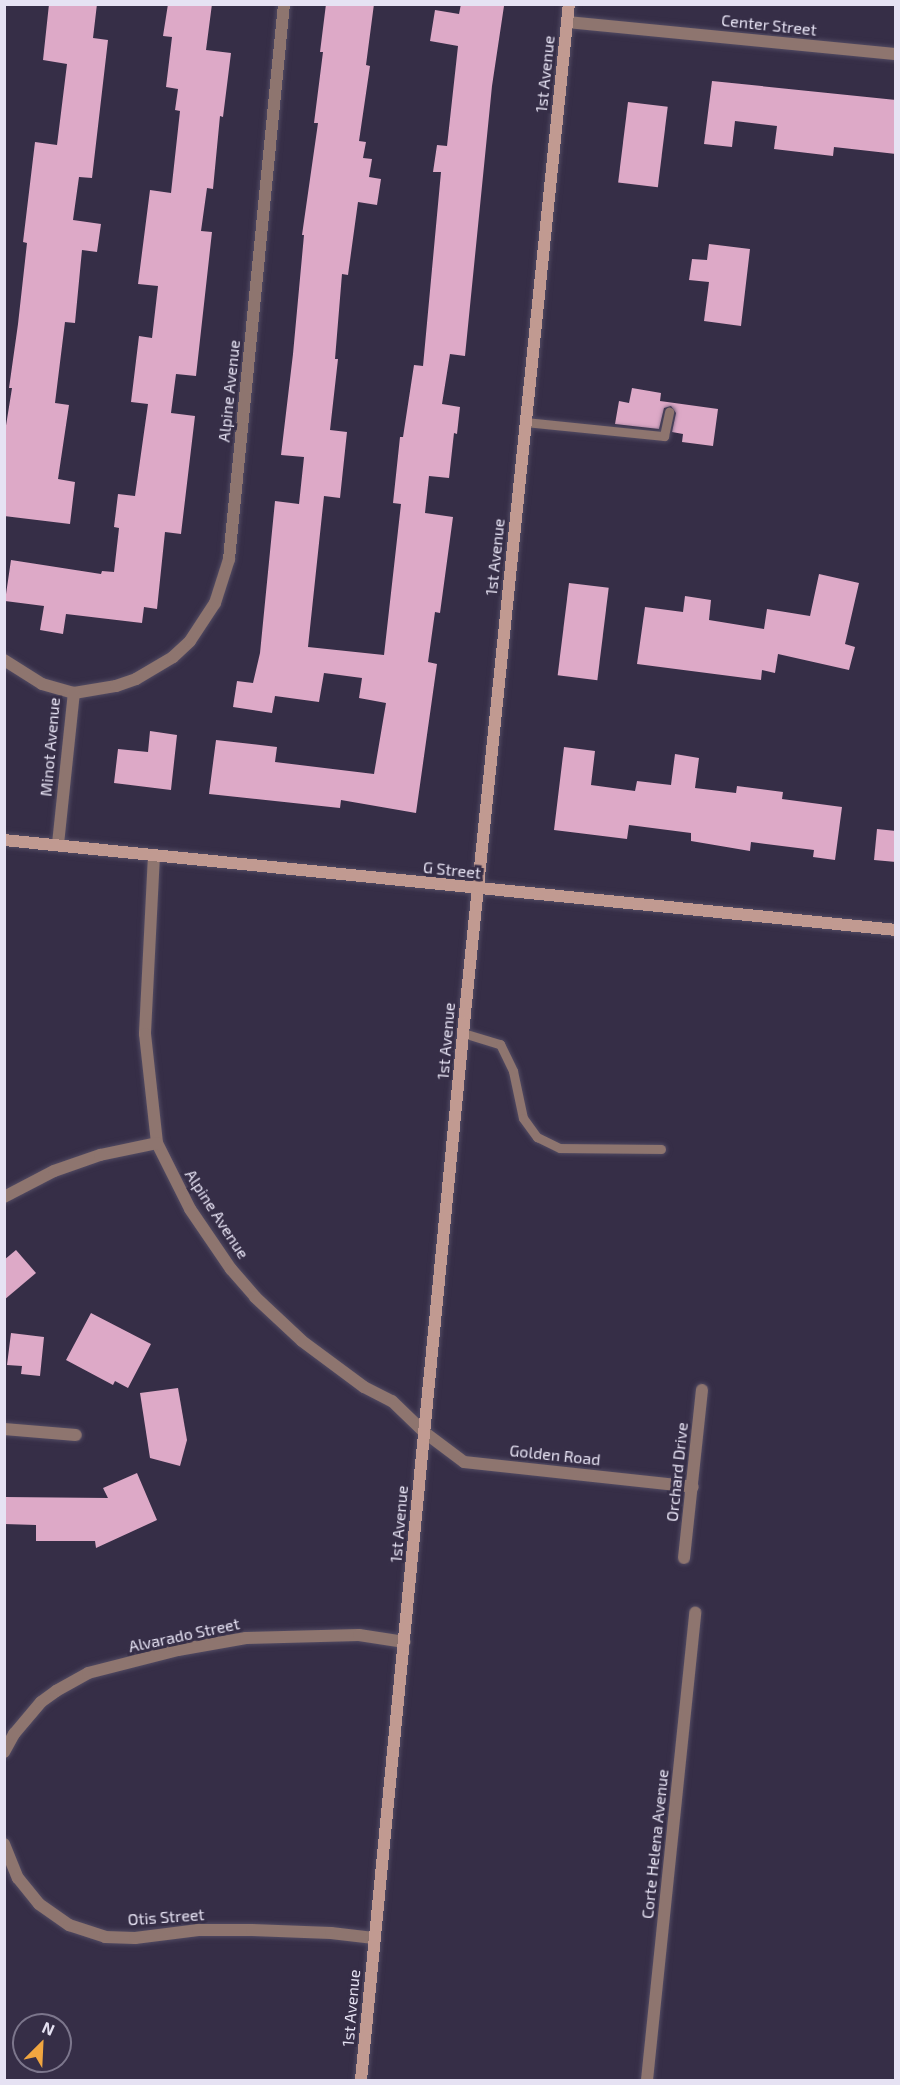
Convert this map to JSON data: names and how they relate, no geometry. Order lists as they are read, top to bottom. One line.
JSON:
{"streets":{"street":["Center Street","1st Avenue","Alpine Avenue","Minot Avenue","G Street","Golden Road","Orchard Drive","Alvarado Street","Corte Helena Avenue","Otis Street"]},"crossings":[["Center Street","1st Avenue"],["1st Avenue","Alpine Avenue"],["1st Avenue","G Street"],["1st Avenue","Golden Road"],["1st Avenue","Alvarado Street"],["1st Avenue","Otis Street"],["Alpine Avenue","Minot Avenue"],["Alpine Avenue","G Street"],["Alpine Avenue","Golden Road"],["Minot Avenue","G Street"],["Golden Road","Orchard Drive"]],"north":"top right"}
